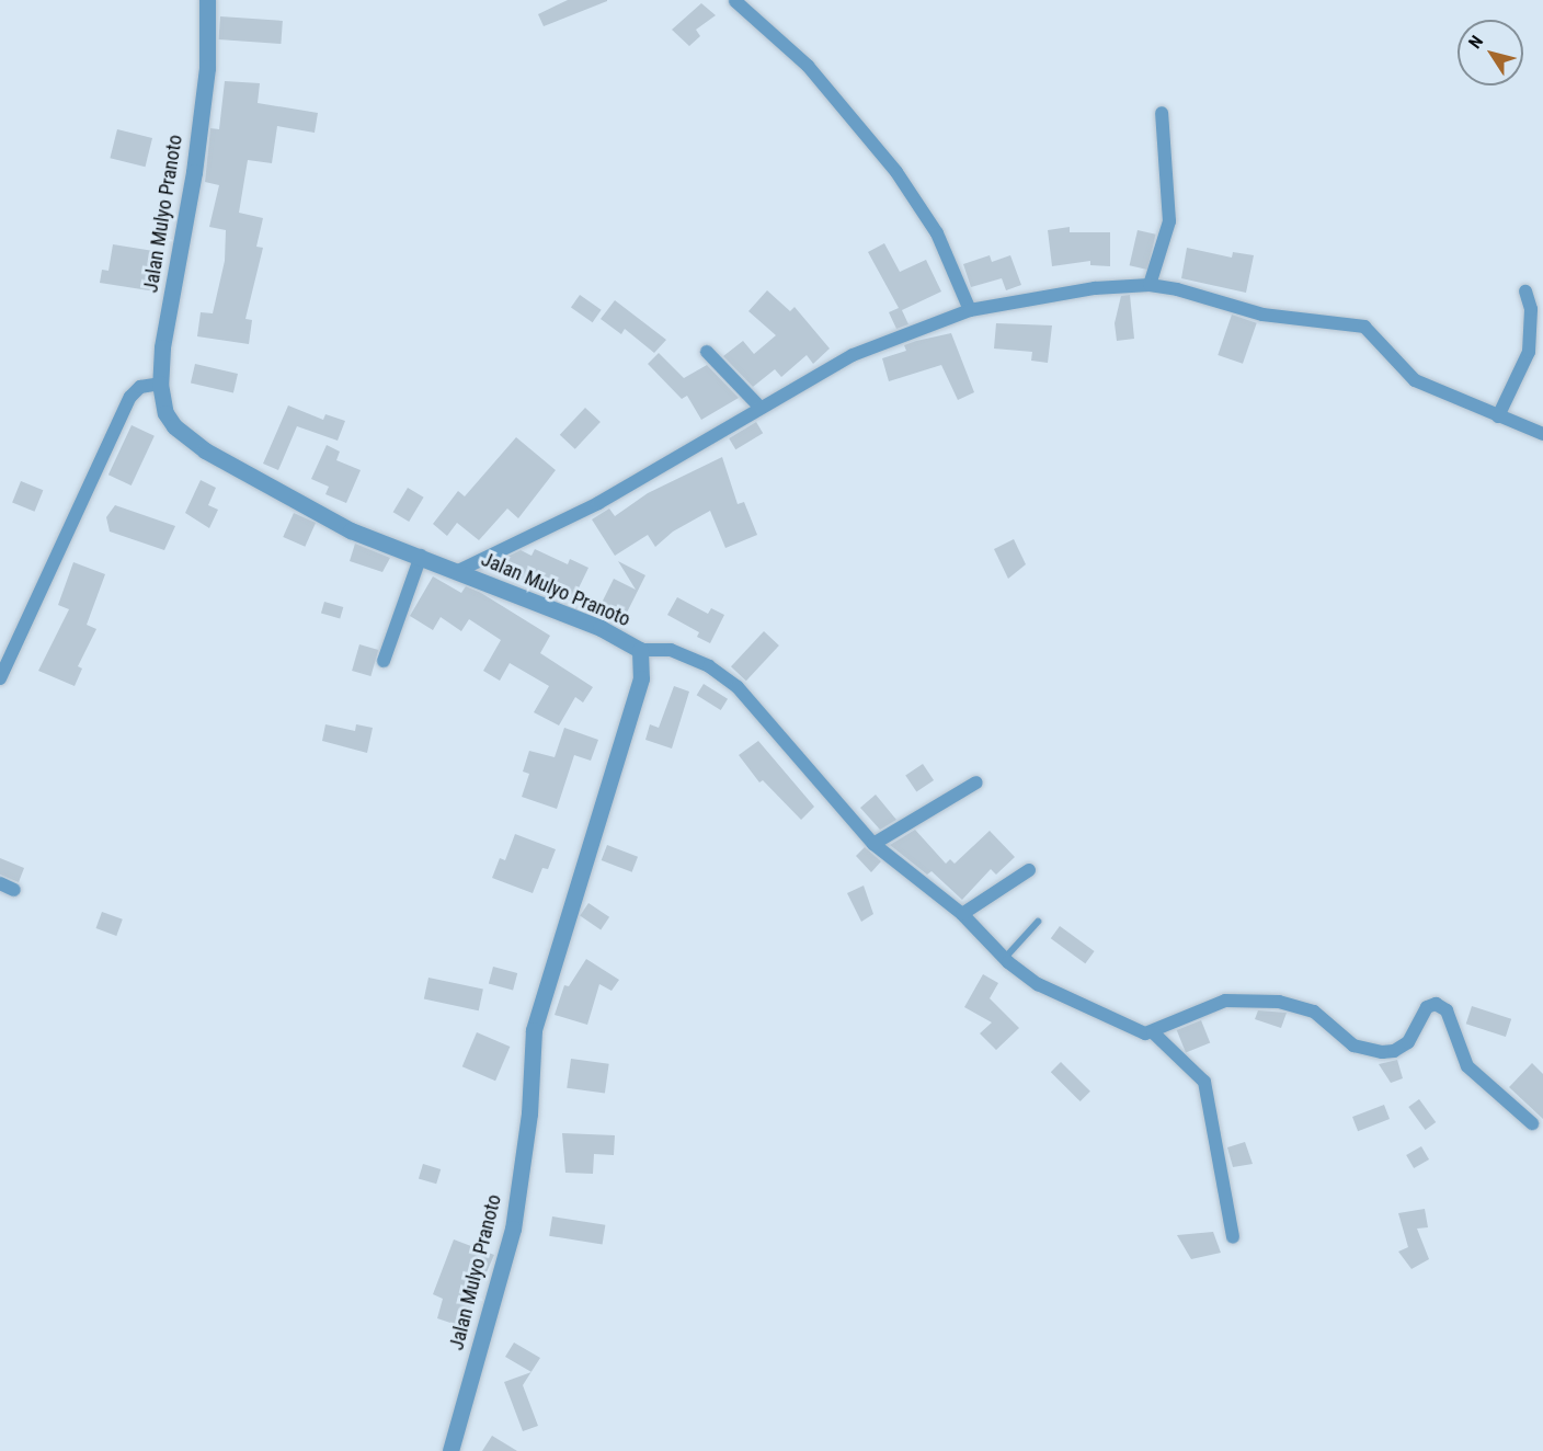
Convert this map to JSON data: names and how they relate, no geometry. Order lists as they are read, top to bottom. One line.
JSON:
{"streets":{"street":["Jalan Mulyo Pranoto"]},"north":"top left"}
